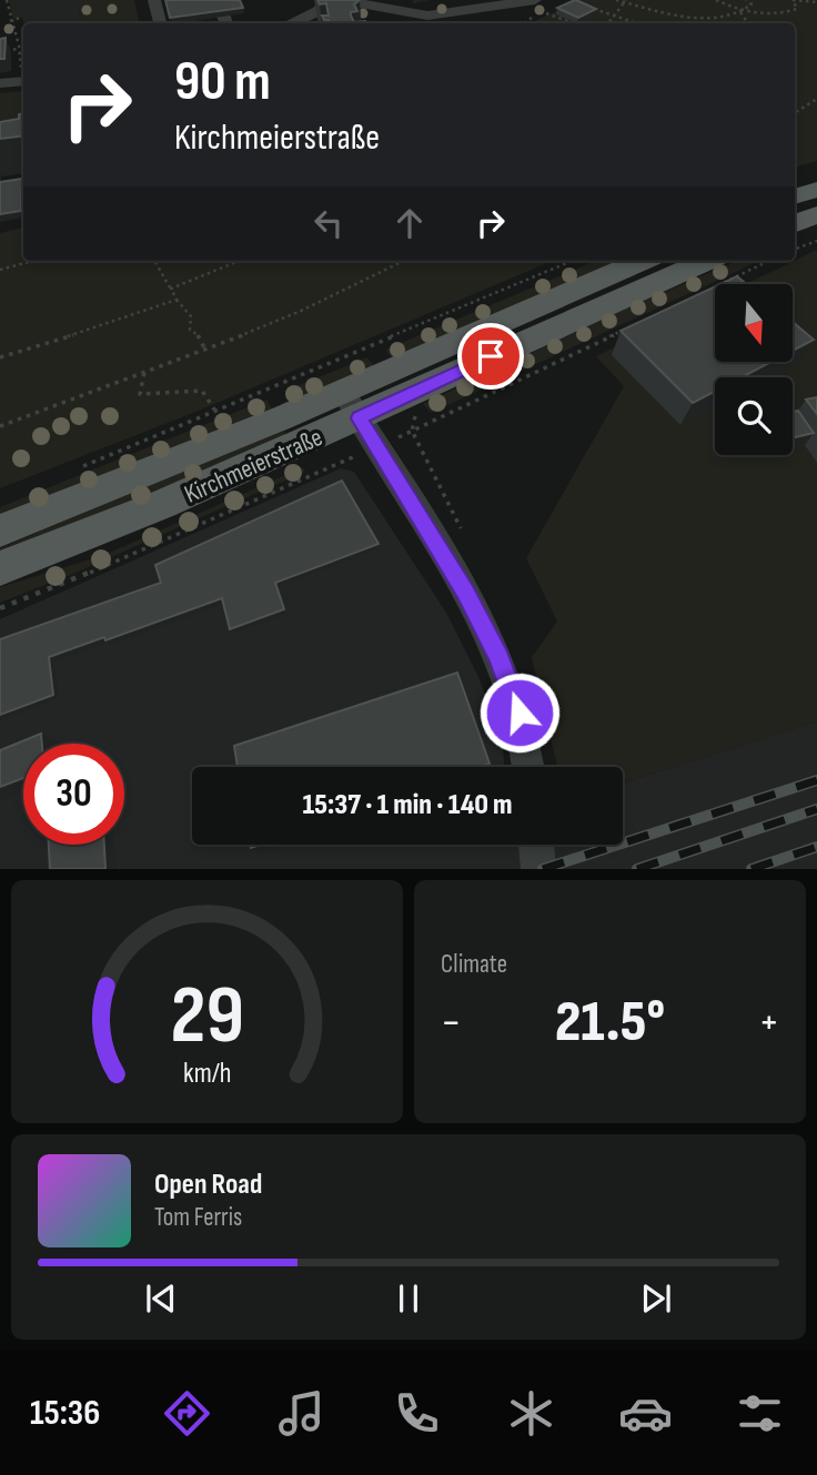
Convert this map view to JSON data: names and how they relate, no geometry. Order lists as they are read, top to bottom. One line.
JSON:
{"streets":{"main road":["Kirchmeierstraße"]},"north":"bottom","page":{"turn":["90 m","Kirchmeierstraße"],"limit":"30","trip":"15:37 · 1 min · 140 m","tile":"Climate","heat":["−","21.5°","+"],"song":["Open Road","Tom Ferris"],"tabs":"15:36","gauge":["29","km/h"]}}
